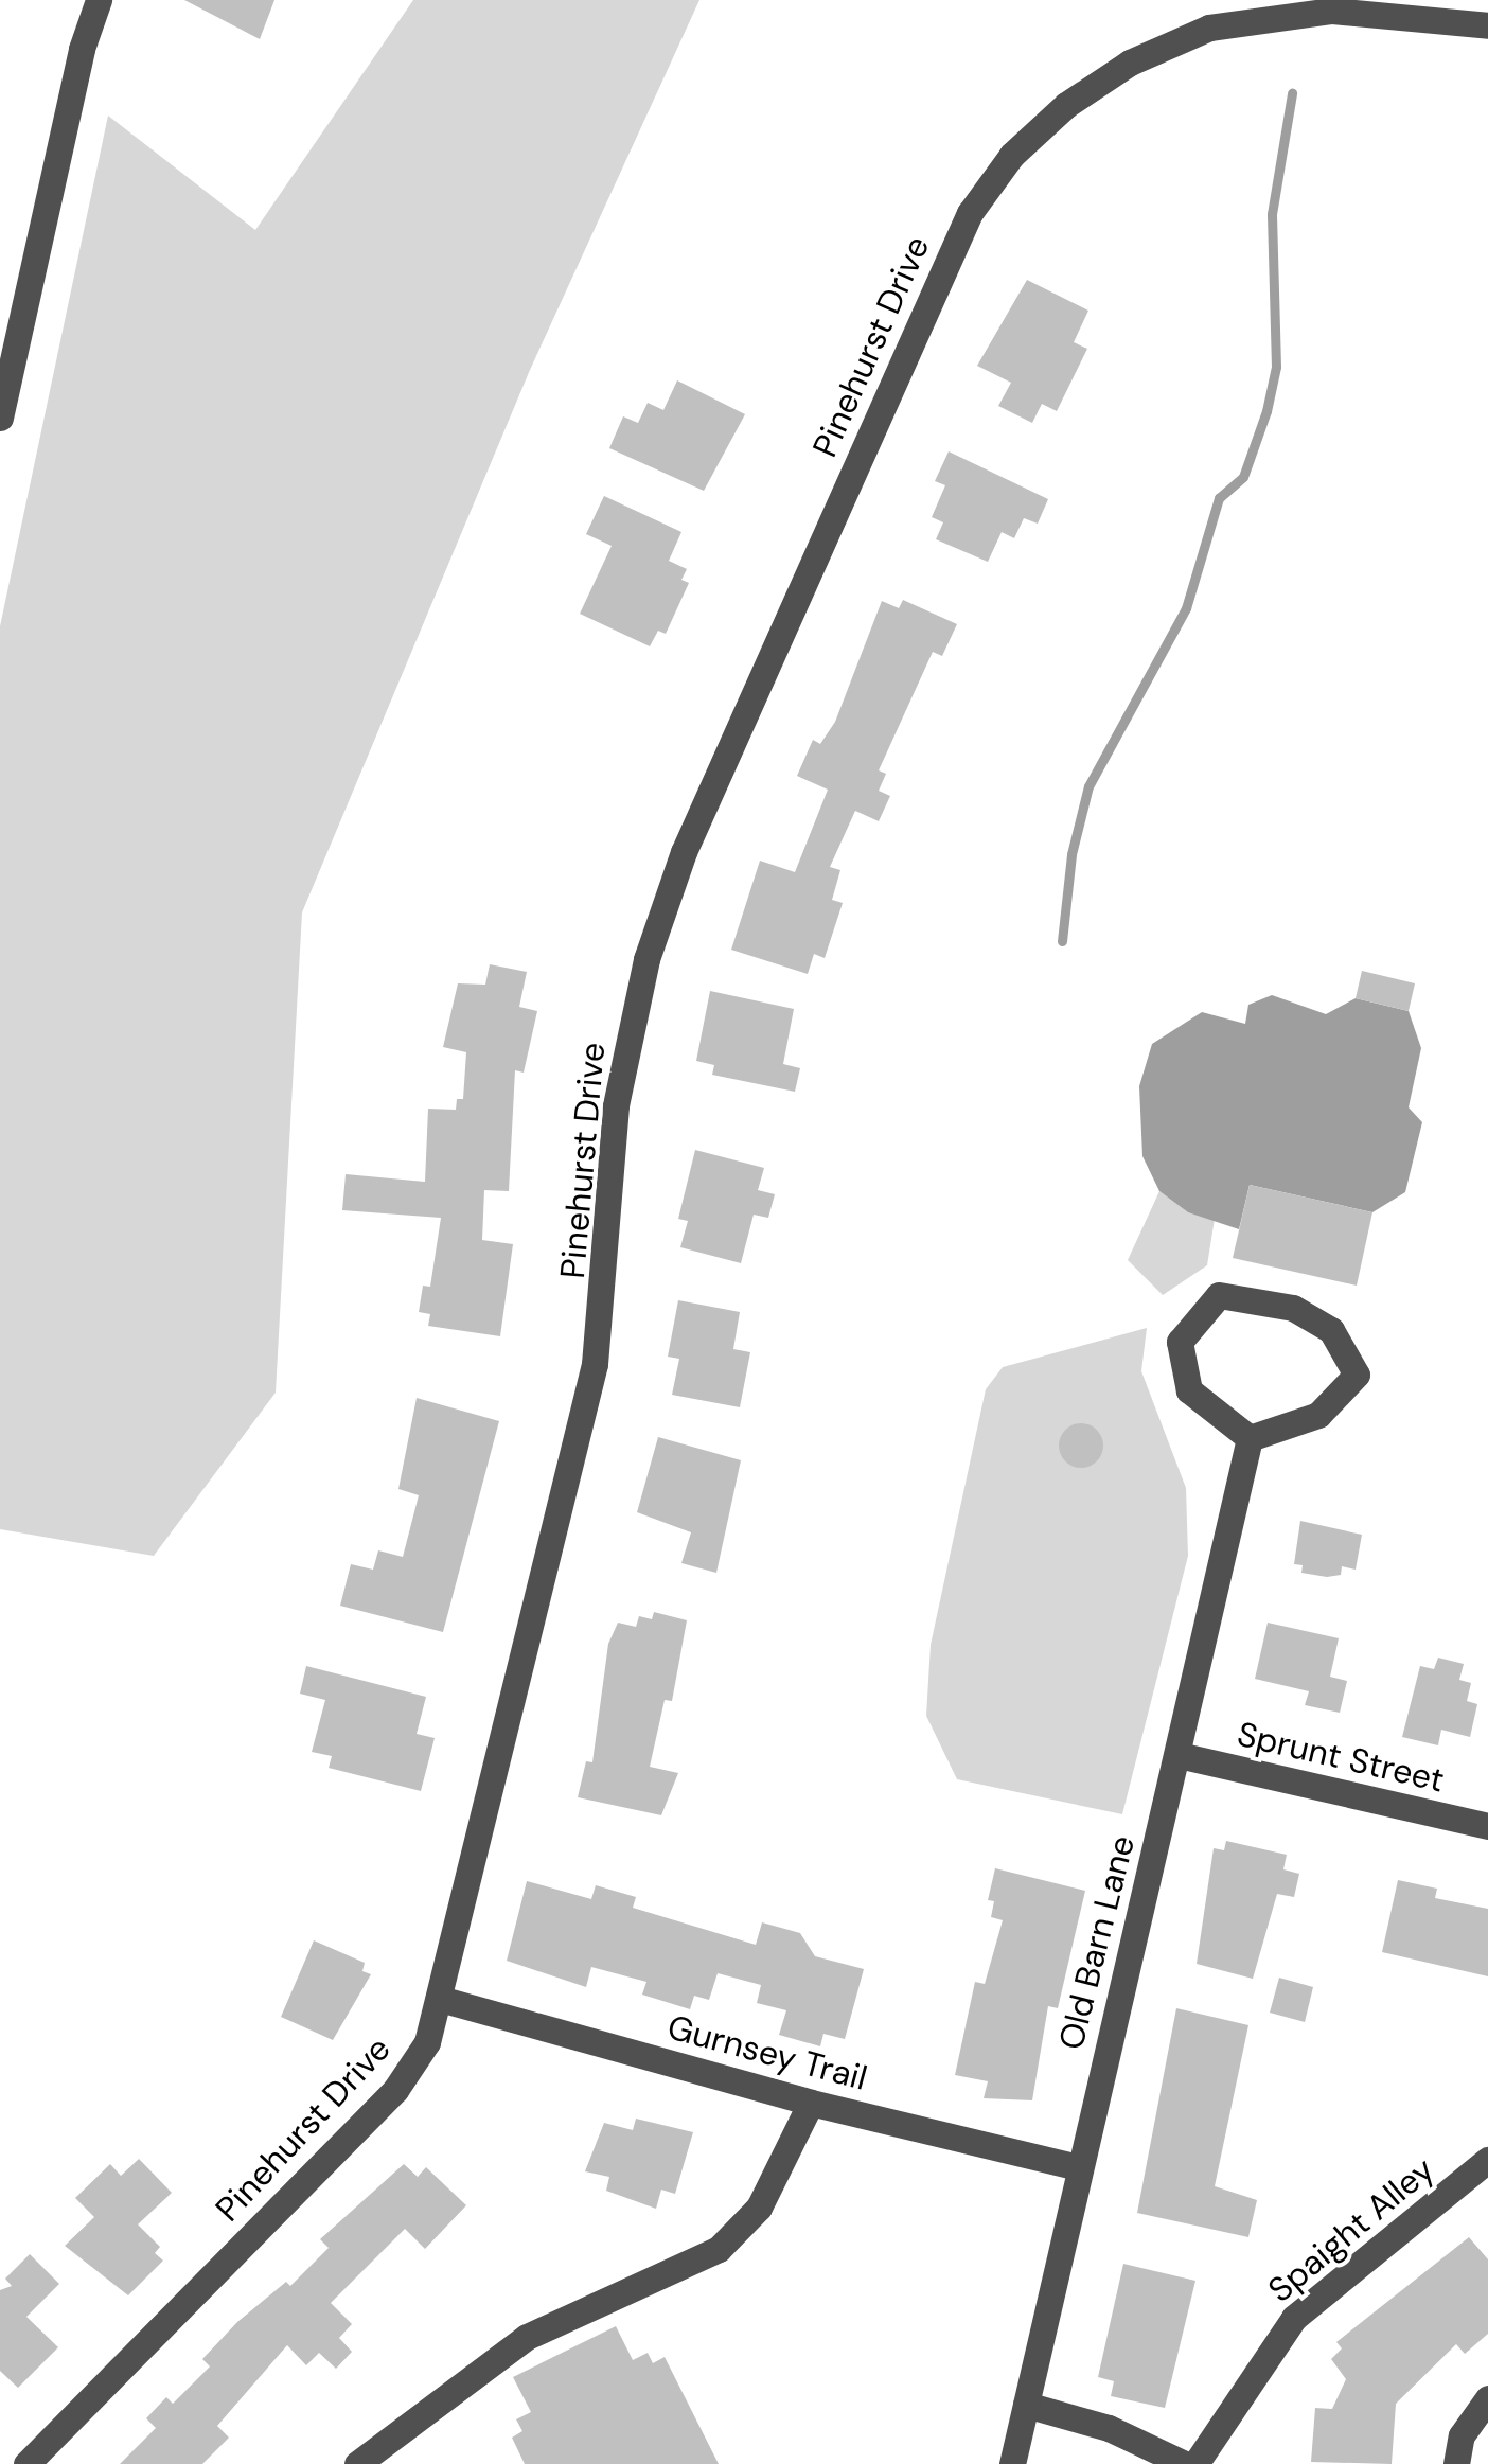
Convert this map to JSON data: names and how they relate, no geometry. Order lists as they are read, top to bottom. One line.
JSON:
{"streets":{"street":["Pinehurst Drive","Sprunt Street","Old Barn Lane","Gurnsey Trail","Spaight Alley"]},"crossings":[["Pinehurst Drive","Gurnsey Trail"],["Sprunt Street","Old Barn Lane"],["Old Barn Lane","Gurnsey Trail"]]}
